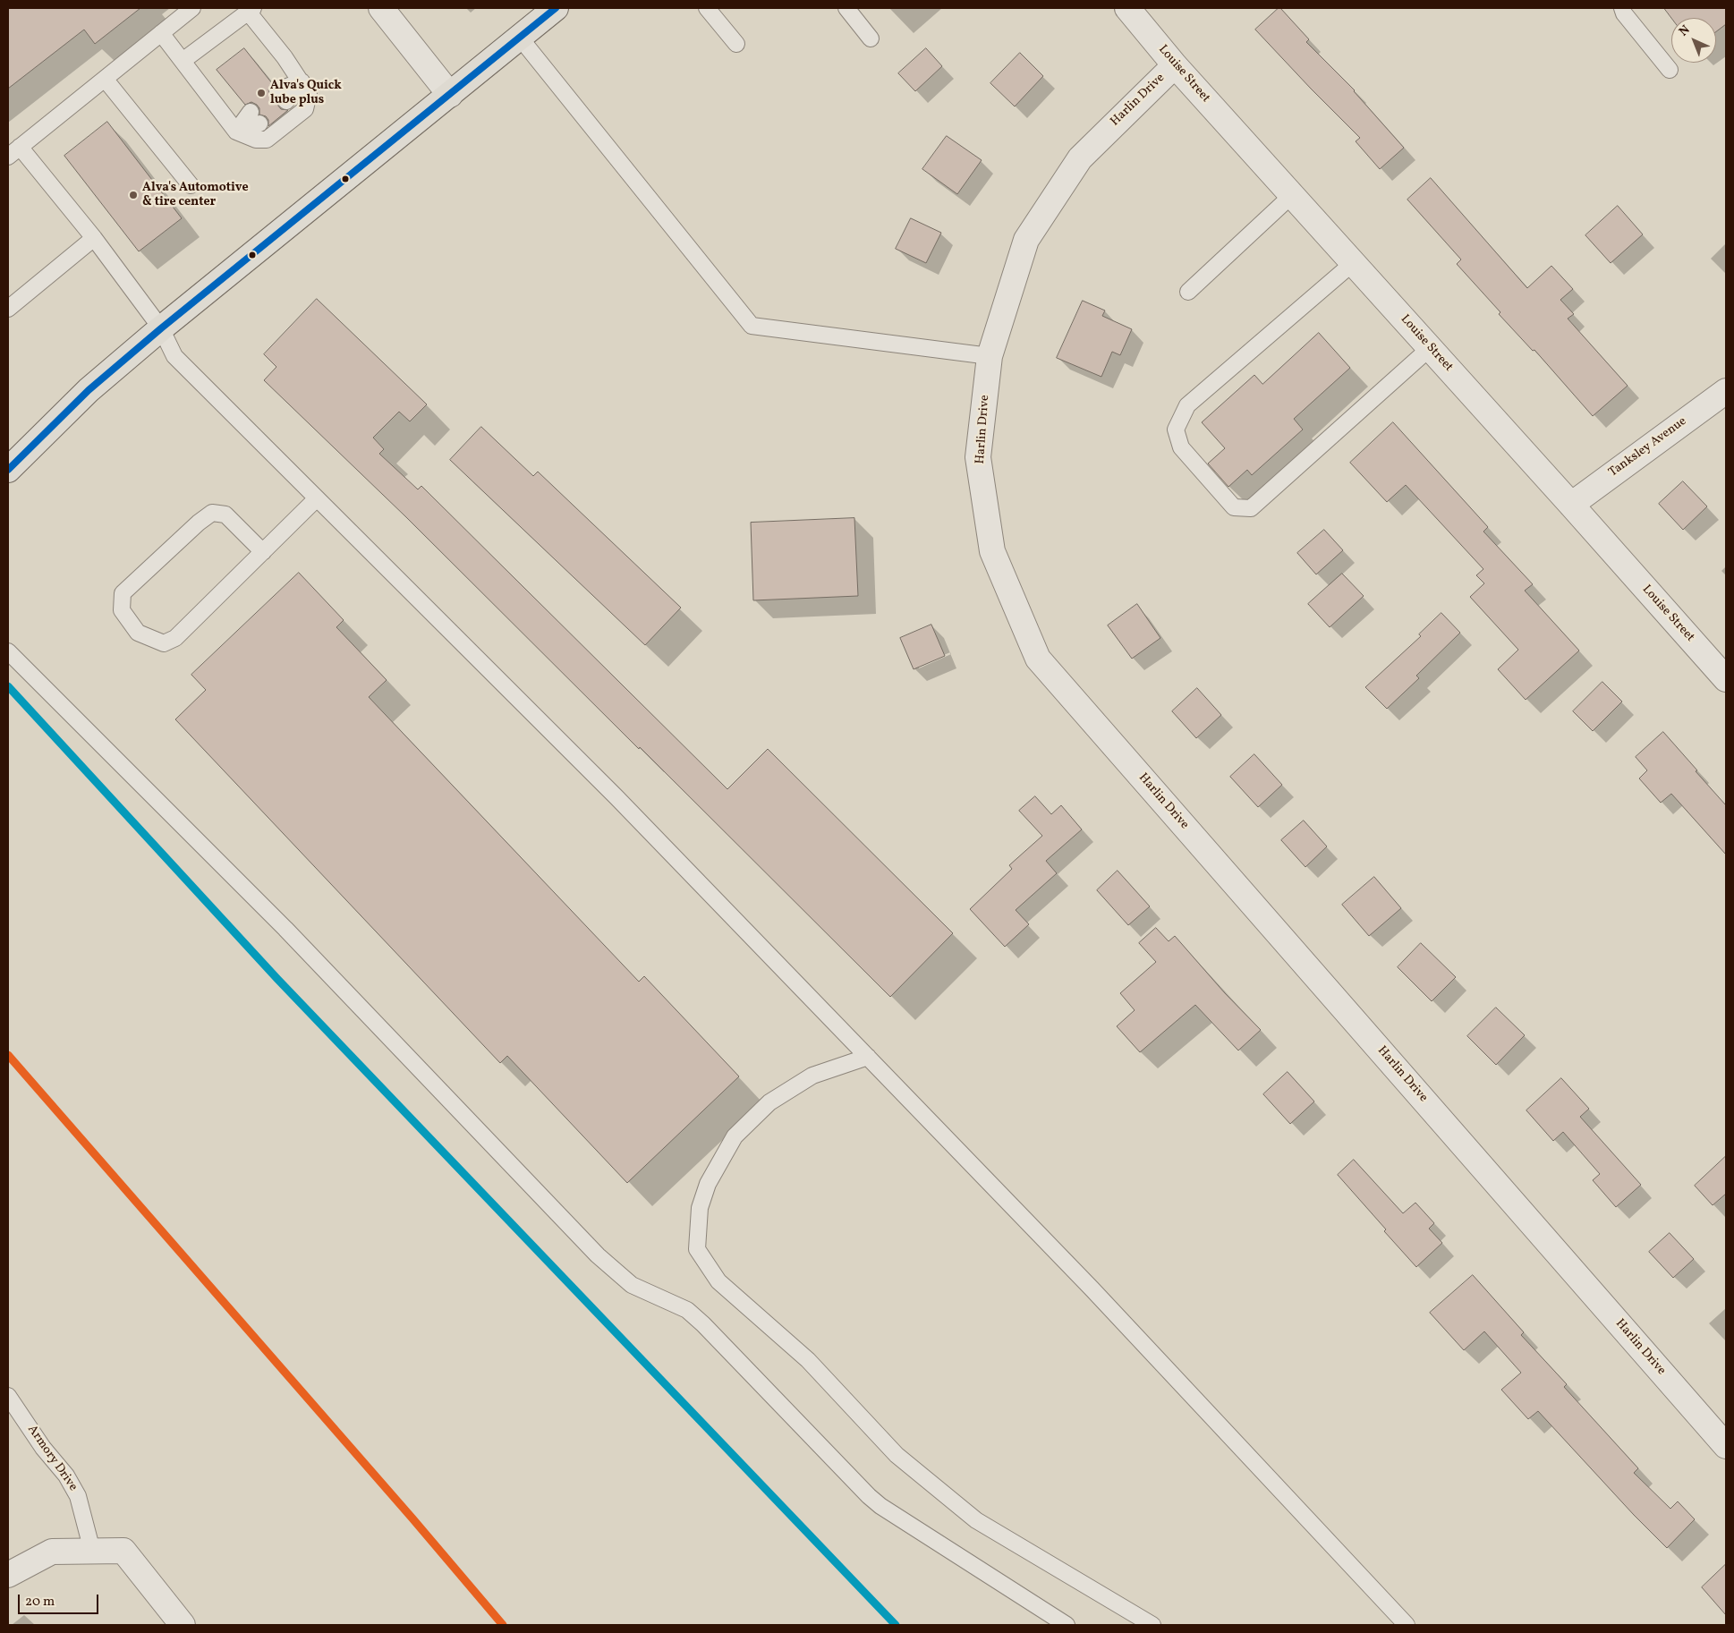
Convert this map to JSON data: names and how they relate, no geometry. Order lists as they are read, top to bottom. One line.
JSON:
{"streets":{"street":["Louise Street","Harlin Drive","Tanksley Avenue"],"lane":["Armory Drive"]},"crossings":[["Louise Street","Harlin Drive"],["Louise Street","Tanksley Avenue"]],"places":["Alva's Quick lube plus","Alva's Automotive & tire center"],"scale_bar":"20 m","north":"top left"}
